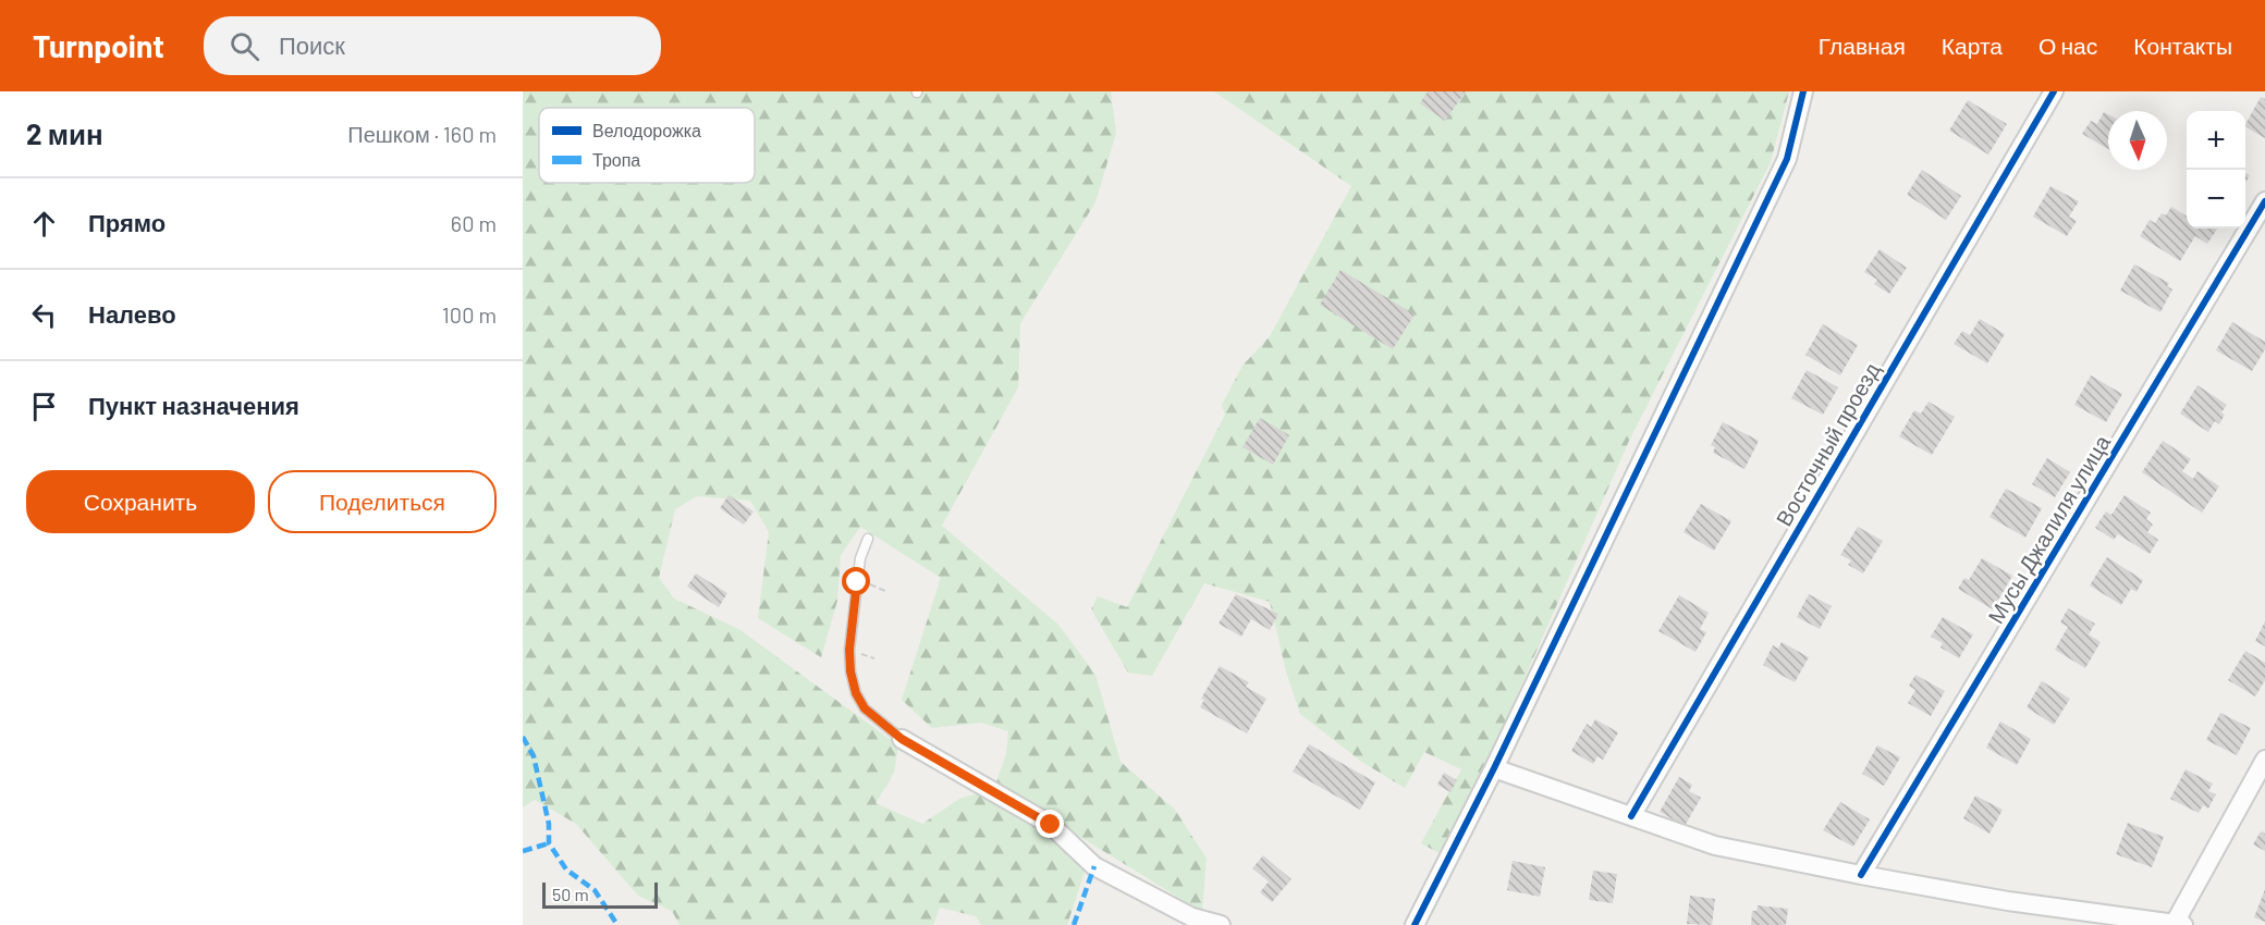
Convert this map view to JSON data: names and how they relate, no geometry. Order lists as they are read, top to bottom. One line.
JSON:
{"streets":{"street":["Восточный проезд","Мусы Джалиля улица"]},"legend":["Велодорожка","Тропа"],"scale_bar":"50 m","north":"bottom","page":{"header":"Turnpoint","search":"Поиск","nav":["Главная","Карта","О нас","Контакты"],"heading":["2 мин","Пешком · 160 m"],"map_buttons":["+","−"],"list":[["Прямо","60 m"],["Налево","100 m"],"Пункт назначения"],"buttons":["Сохранить","Поделиться"],"scale":"50 m"}}
